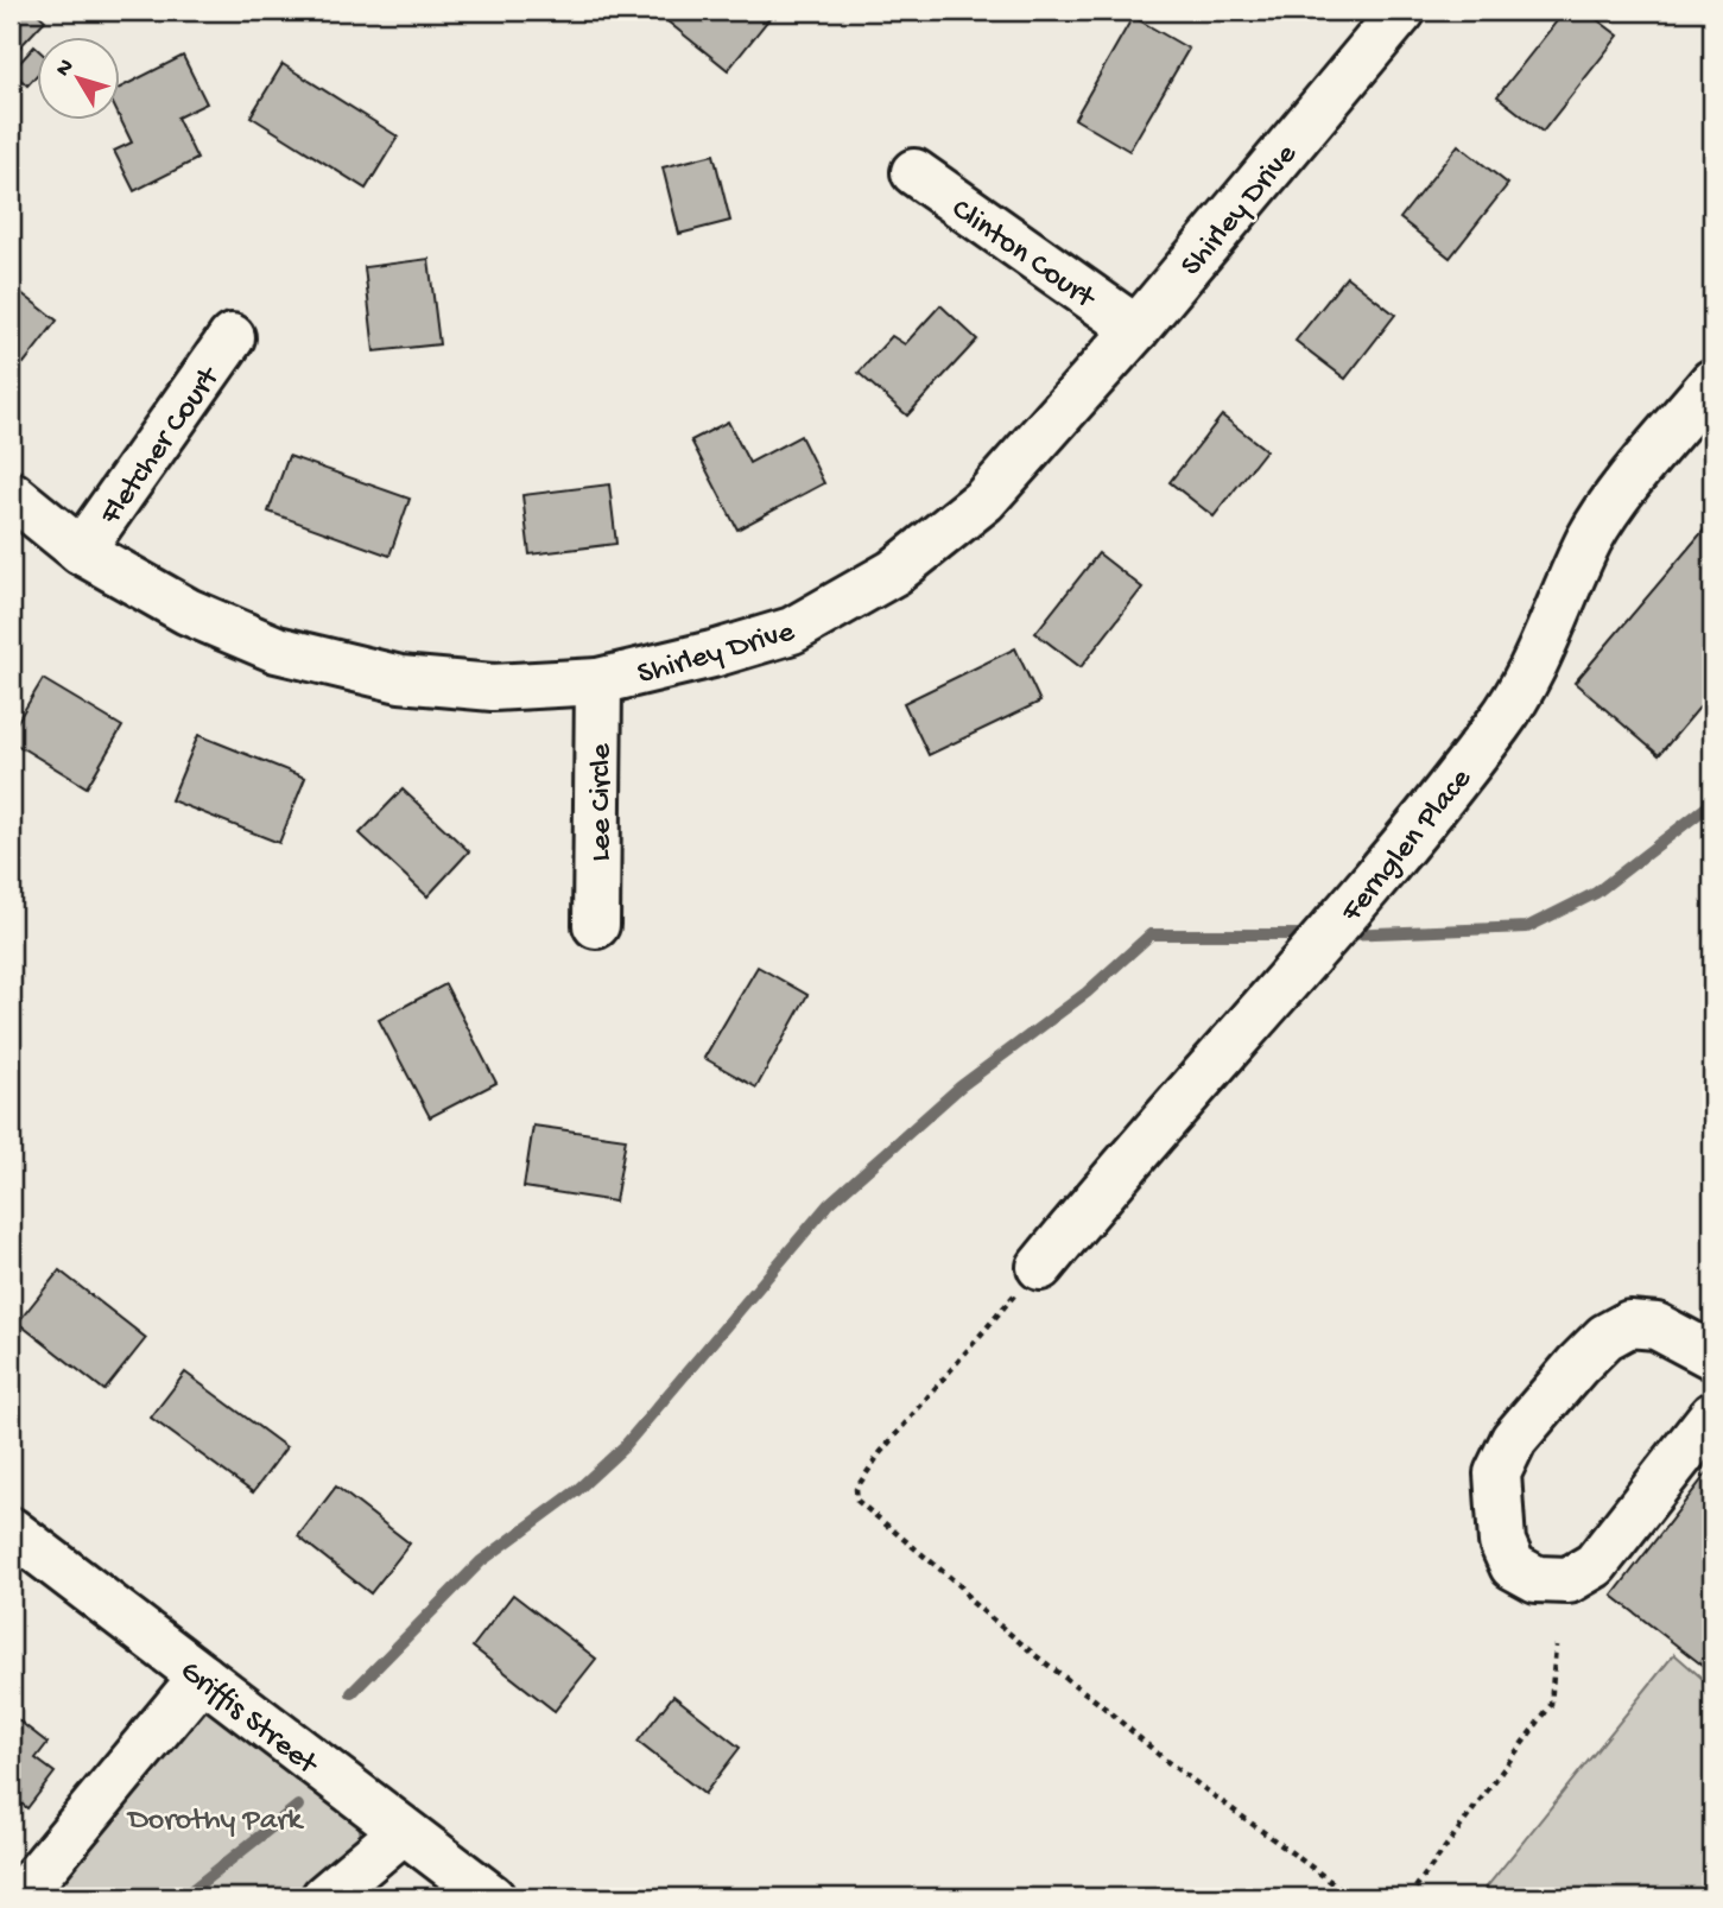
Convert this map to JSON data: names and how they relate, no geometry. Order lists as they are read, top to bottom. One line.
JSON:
{"streets":{"street":["Shirley Drive","Clinton Court","Fletcher Court","Lee Circle","Fernglen Place","Griffis Street"]},"crossings":[["Shirley Drive","Clinton Court"],["Shirley Drive","Fletcher Court"],["Shirley Drive","Lee Circle"]],"parks":["Dorothy Park"],"north":"top left"}
